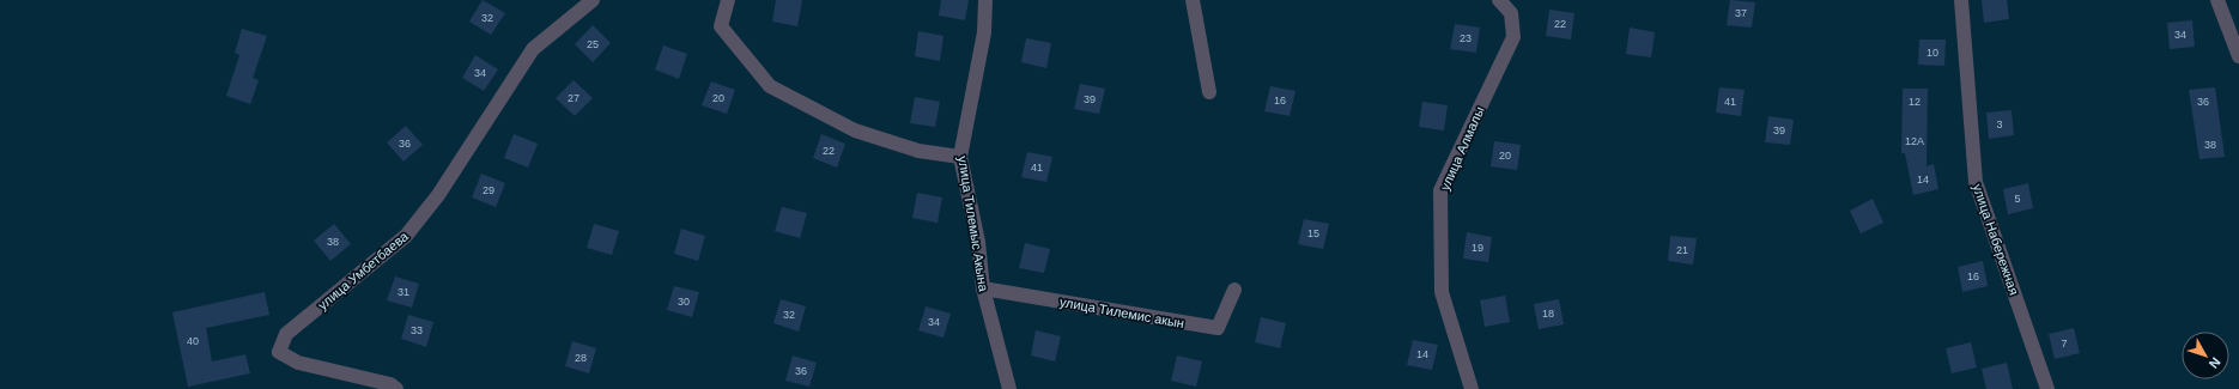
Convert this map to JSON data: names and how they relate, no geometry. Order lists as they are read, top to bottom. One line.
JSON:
{"streets":{"street":["улица Алмалы","улица Тилемыс Акына","улица Набережная","улица Умбетбаева","улица Тилемис акын"]},"crossings":[["улица Тилемыс Акына","улица Тилемис акын"]],"house_numbers":["37","32","22","34","23","25","10","34","27","20","39","16","41","12","36","3","39","12А","36","38","22","20","41","14","29","5","15","38","19","21","16","31","30","18","32","34","33","40","7","14","28","36"],"north":"bottom right"}
